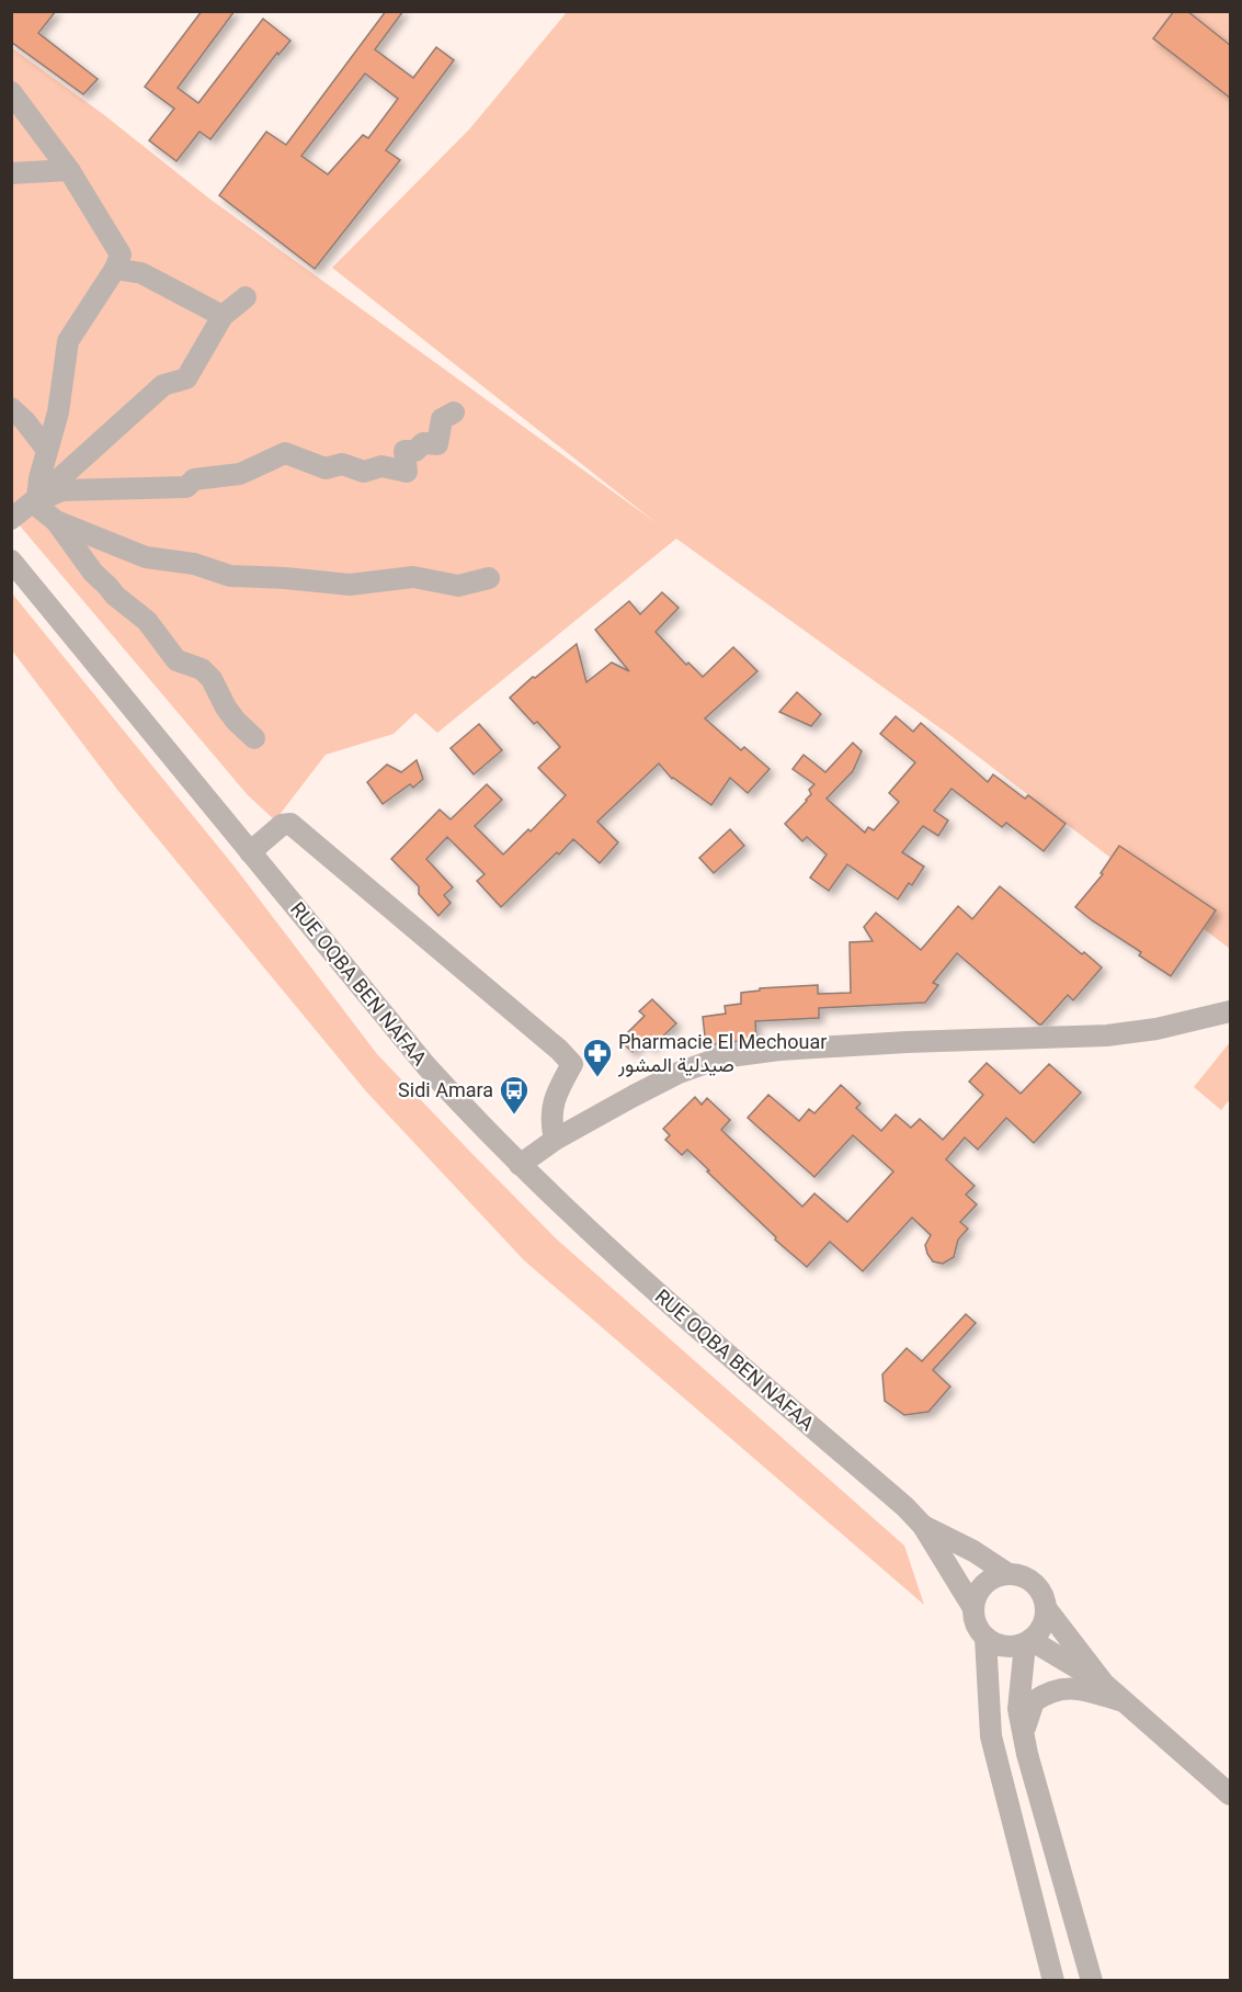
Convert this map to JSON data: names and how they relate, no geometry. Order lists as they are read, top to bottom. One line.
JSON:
{"streets":{"street":["RUE OQBA BEN NAFAA"]},"places":{"pharmacy":["Pharmacie El Mechouar صيدلية المشور"],"bus stop":["Sidi Amara"]}}
